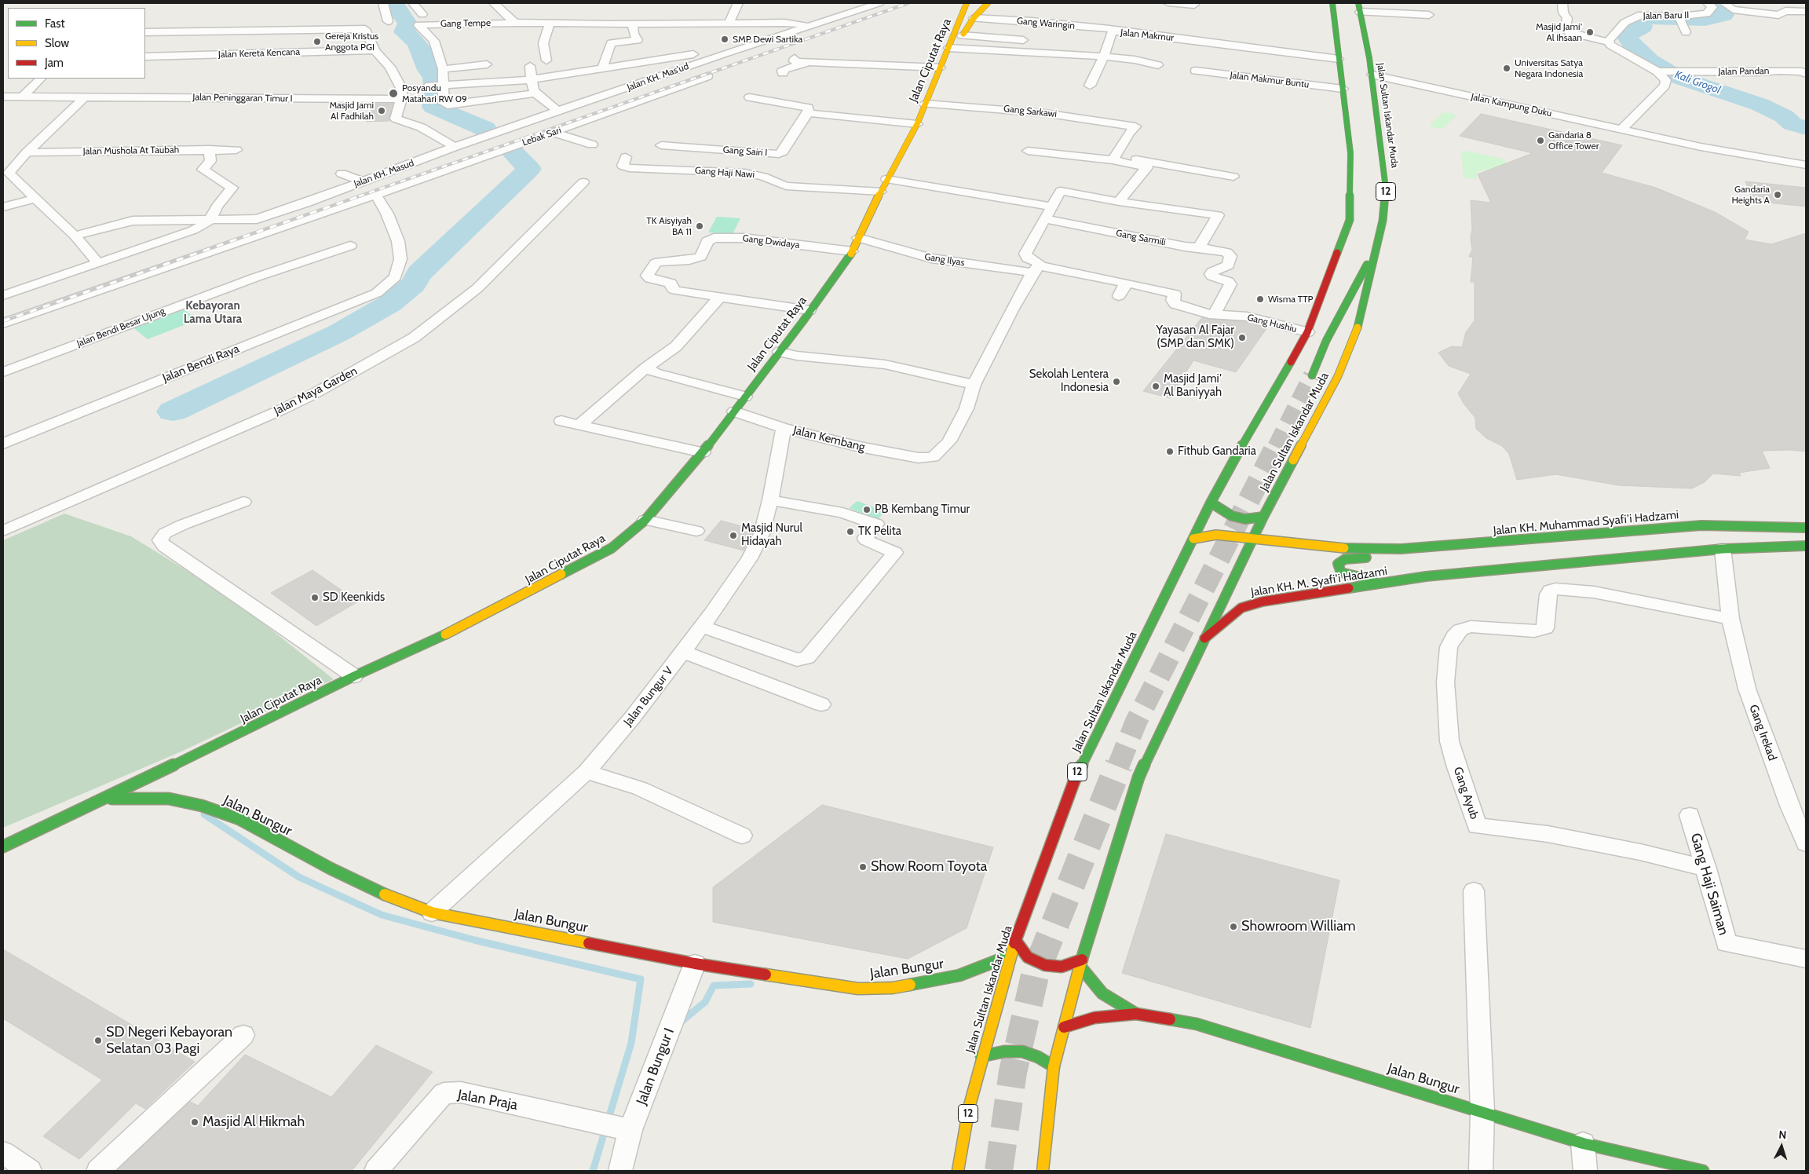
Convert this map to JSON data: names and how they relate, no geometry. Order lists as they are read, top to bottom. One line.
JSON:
{"streets":{"main road":["Jalan Ciputat Raya","Jalan Sultan Iskandar Muda","12","Jalan KH. Muhammad Syafi'i Hadzami","Jalan KH. M. Syafi'i Hadzami","Jalan Bungur"],"street":["Jalan Baru II","Gang Tempe","Gang Waringin","Jalan Makmur","Jalan Kereta Kencana","Jalan Pandan","Jalan KH. Mas'ud","Jalan Makmur Buntu","Jalan Peninggaran Timur I","Jalan Kampung Duku","Gang Sarkawi","Lebak Sari","Jalan Mushola At Taubah","Gang Sairi I","Gang Haji Nawi","Jalan KH. Masud","Gang Sarmili","Gang Dwidaya","Gang Ilyas","Gang Hushiu","Jalan Bendi Besar Ujung","Jalan Bendi Raya","Jalan Maya Garden","Jalan Kembang","Jalan Bungur V","Gang Irekad","Gang Ayub","Gang Haji Saiman","Jalan Bungur I","Jalan Praja"]},"crossings":[["Gang Tempe","Jalan KH. Mas'ud"],["Gang Waringin","Jalan Makmur"],["Jalan Makmur","Jalan Sultan Iskandar Muda"],["Jalan Ciputat Raya","Gang Sarkawi"],["Jalan Ciputat Raya","Gang Haji Nawi"],["Jalan Ciputat Raya","Gang Dwidaya"],["Jalan Ciputat Raya","Gang Ilyas"],["Jalan Ciputat Raya","Jalan Kembang"],["Jalan Ciputat Raya","Jalan Bungur"],["Jalan KH. Mas'ud","Jalan KH. Masud"],["Jalan Makmur Buntu","Jalan Sultan Iskandar Muda"],["Jalan Kampung Duku","Jalan Sultan Iskandar Muda"],["Jalan Sultan Iskandar Muda","Gang Hushiu"],["Jalan Sultan Iskandar Muda","Jalan KH. Muhammad Syafi'i Hadzami"],["Jalan Sultan Iskandar Muda","Jalan KH. M. Syafi'i Hadzami"],["Jalan Sultan Iskandar Muda","Jalan Bungur"],["Lebak Sari","Jalan Bendi Raya"],["Gang Sarmili","Gang Hushiu"],["Gang Ilyas","Gang Hushiu"],["Jalan Kembang","Jalan Bungur V"],["Jalan KH. M. Syafi'i Hadzami","Gang Irekad"],["Jalan Bungur V","Jalan Bungur"],["Gang Irekad","Gang Ayub"],["Gang Ayub","Gang Haji Saiman"],["Jalan Bungur","Jalan Bungur I"],["Jalan Bungur I","Jalan Praja"]],"districts":["Kebayoran Lama Utara"],"water":["Kali Grogol"],"places":["Masjid Jami' Al Ihsaan","SMP Dewi Sartika","Gereja Kristus Anggota PGI","Universitas Satya Negara Indonesia","Posyandu Matahari RW 09","Masjid Jami Al Fadhilah","Gandaria 8 Office Tower","Gandaria Heights A","TK Aisyiyah BA 11","Wisma TTP","Yayasan Al Fajar (SMP dan SMK)","Sekolah Lentera Indonesia","Masjid Jami' Al Baniyyah","Fithub Gandaria","PB Kembang Timur","TK Pelita","Masjid Nurul Hidayah","SD Keenkids","Show Room Toyota","Showroom William","SD Negeri Kebayoran Selatan 03 Pagi","Masjid Al Hikmah"],"legend":["Fast","Slow","Jam"],"north":"top"}
